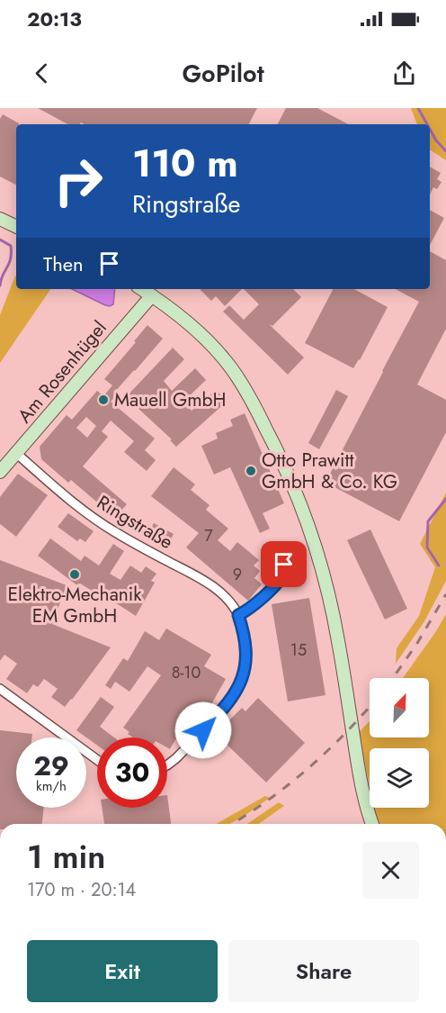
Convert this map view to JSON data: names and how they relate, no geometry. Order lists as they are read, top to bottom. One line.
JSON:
{"streets":{"main road":["Am Rosenhügel"],"street":["Ringstraße"]},"crossings":[["Am Rosenhügel","Ringstraße"]],"places":["Mauell GmbH","Otto Prawitt GmbH & Co. KG","Elektro-Mechanik EM GmbH"],"house_numbers":["7","9","15","8-10"],"north":"top right","page":{"status":"20:13","header":"GoPilot","turn":["110 m","Ringstraße"],"then":"Then","speed":"29 km/h","limit":"30","heading":["1 min","170 m · 20:14"],"buttons":["Exit","Share"]}}
